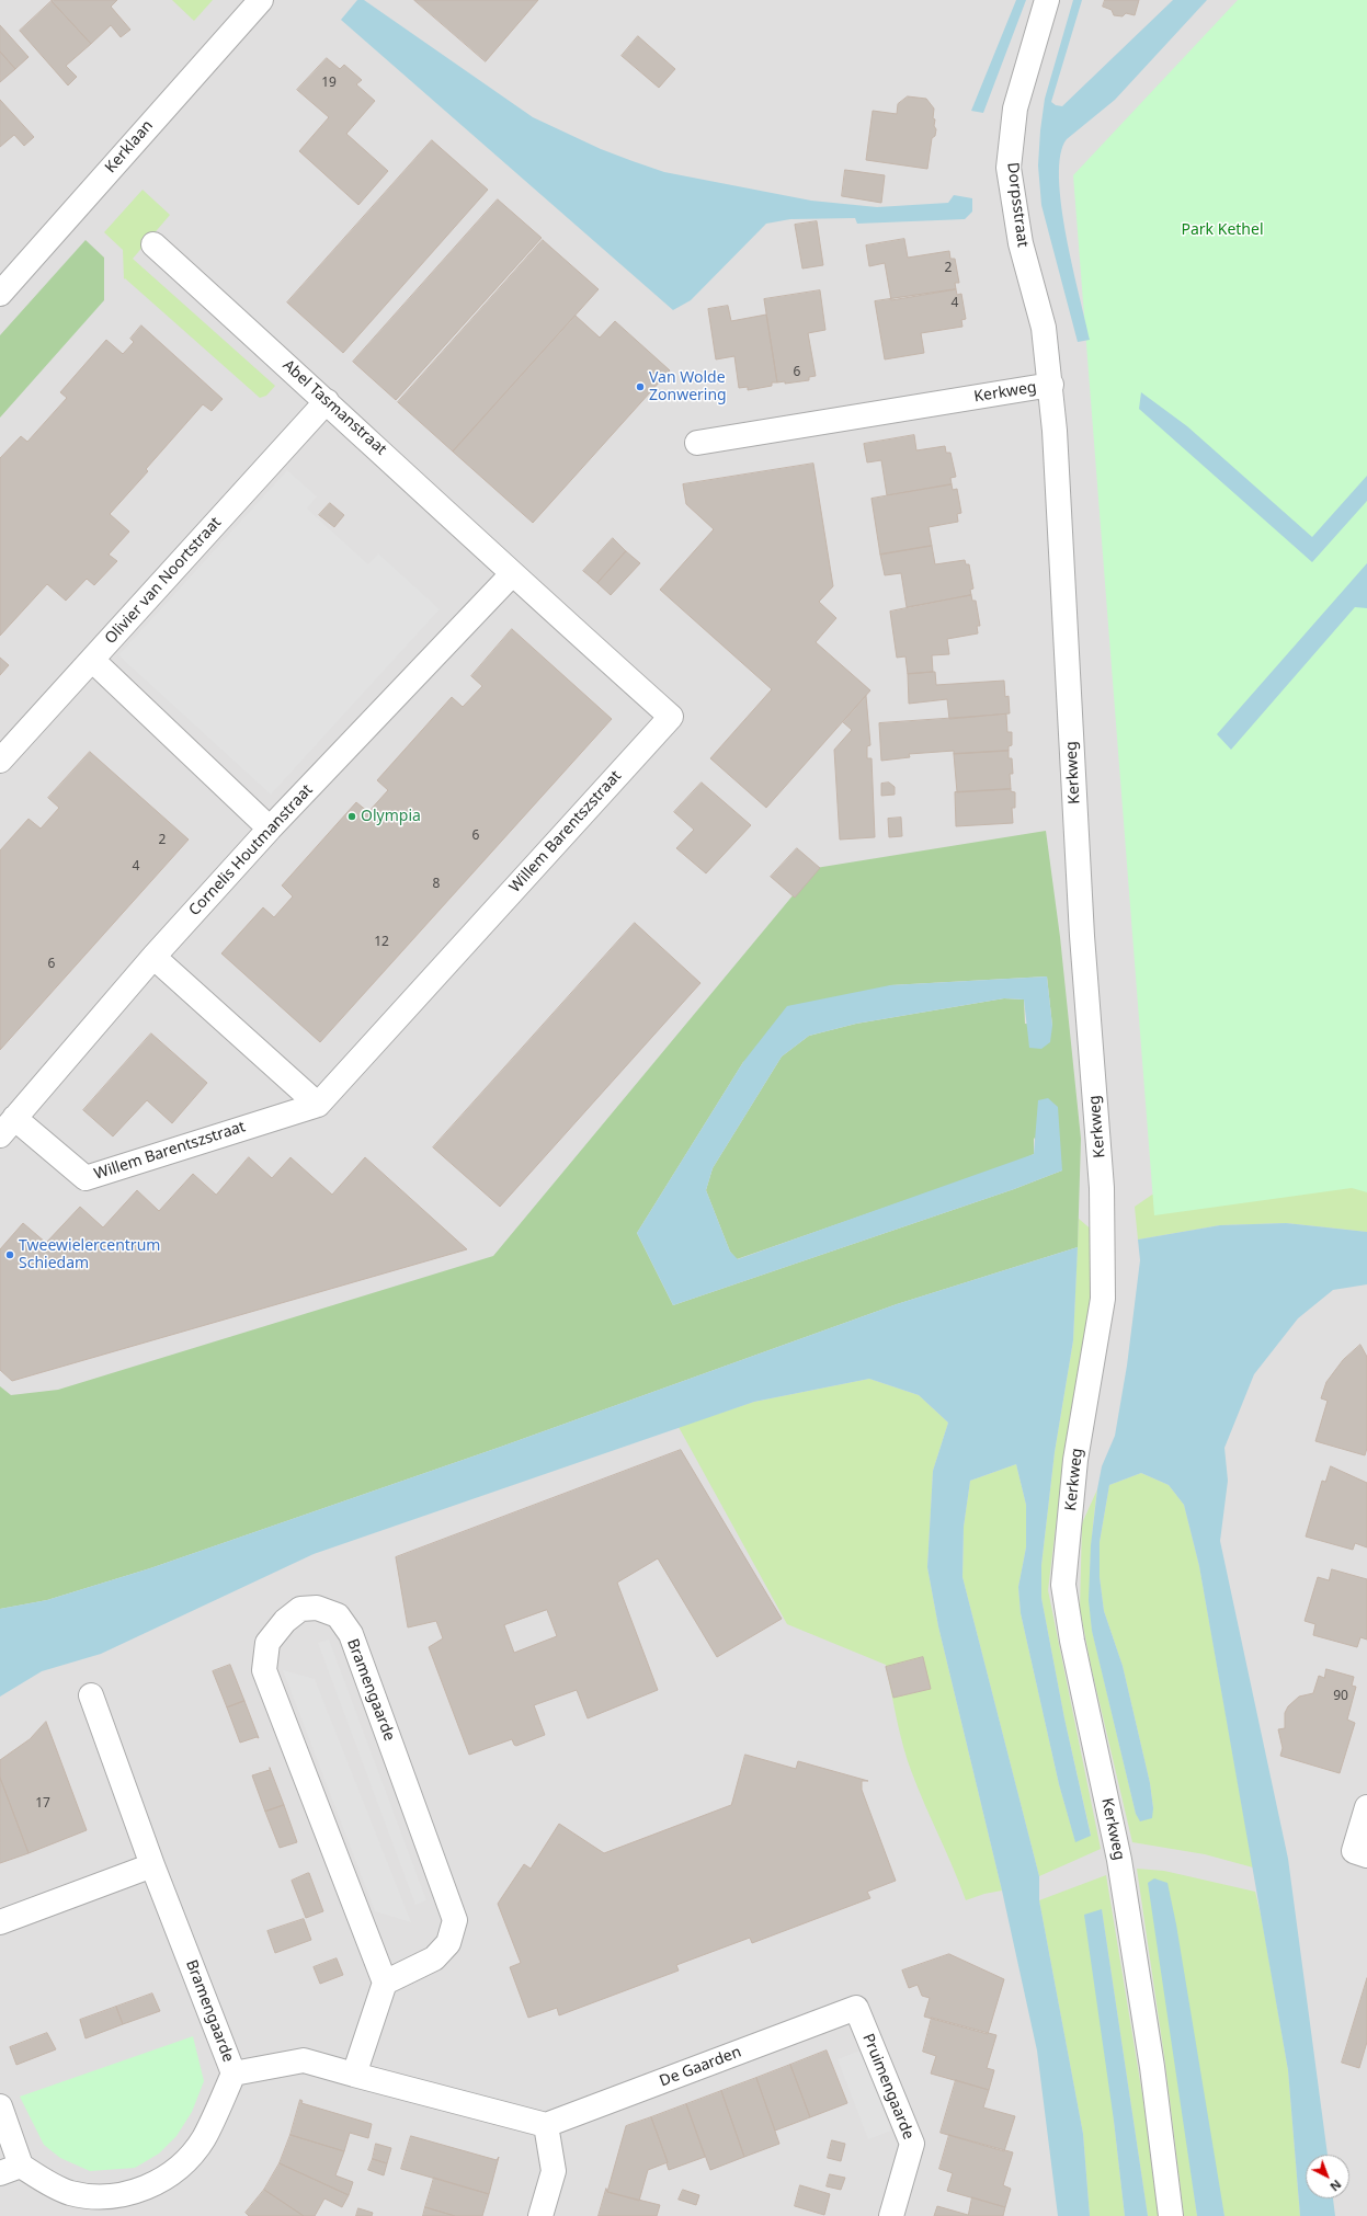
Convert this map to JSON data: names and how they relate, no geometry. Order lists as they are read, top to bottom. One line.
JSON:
{"streets":{"street":["Kerklaan","Dorpsstraat","Kerkweg","Abel Tasmanstraat","Olivier van Noortstraat","Willem Barentszstraat","Cornelis Houtmanstraat","Bramengaarde","De Gaarden","Pruimengaarde"]},"crossings":[["Dorpsstraat","Kerkweg"],["Abel Tasmanstraat","Olivier van Noortstraat"],["Abel Tasmanstraat","Willem Barentszstraat"],["Abel Tasmanstraat","Cornelis Houtmanstraat"],["Willem Barentszstraat","Cornelis Houtmanstraat"],["De Gaarden","Pruimengaarde"]],"parks":["Park Kethel"],"places":["Van Wolde Zonwering","Olympia","Tweewielercentrum Schiedam"],"house_numbers":["19","2","4","6","6","2","4","8","12","6","90","17"],"north":"bottom right"}
